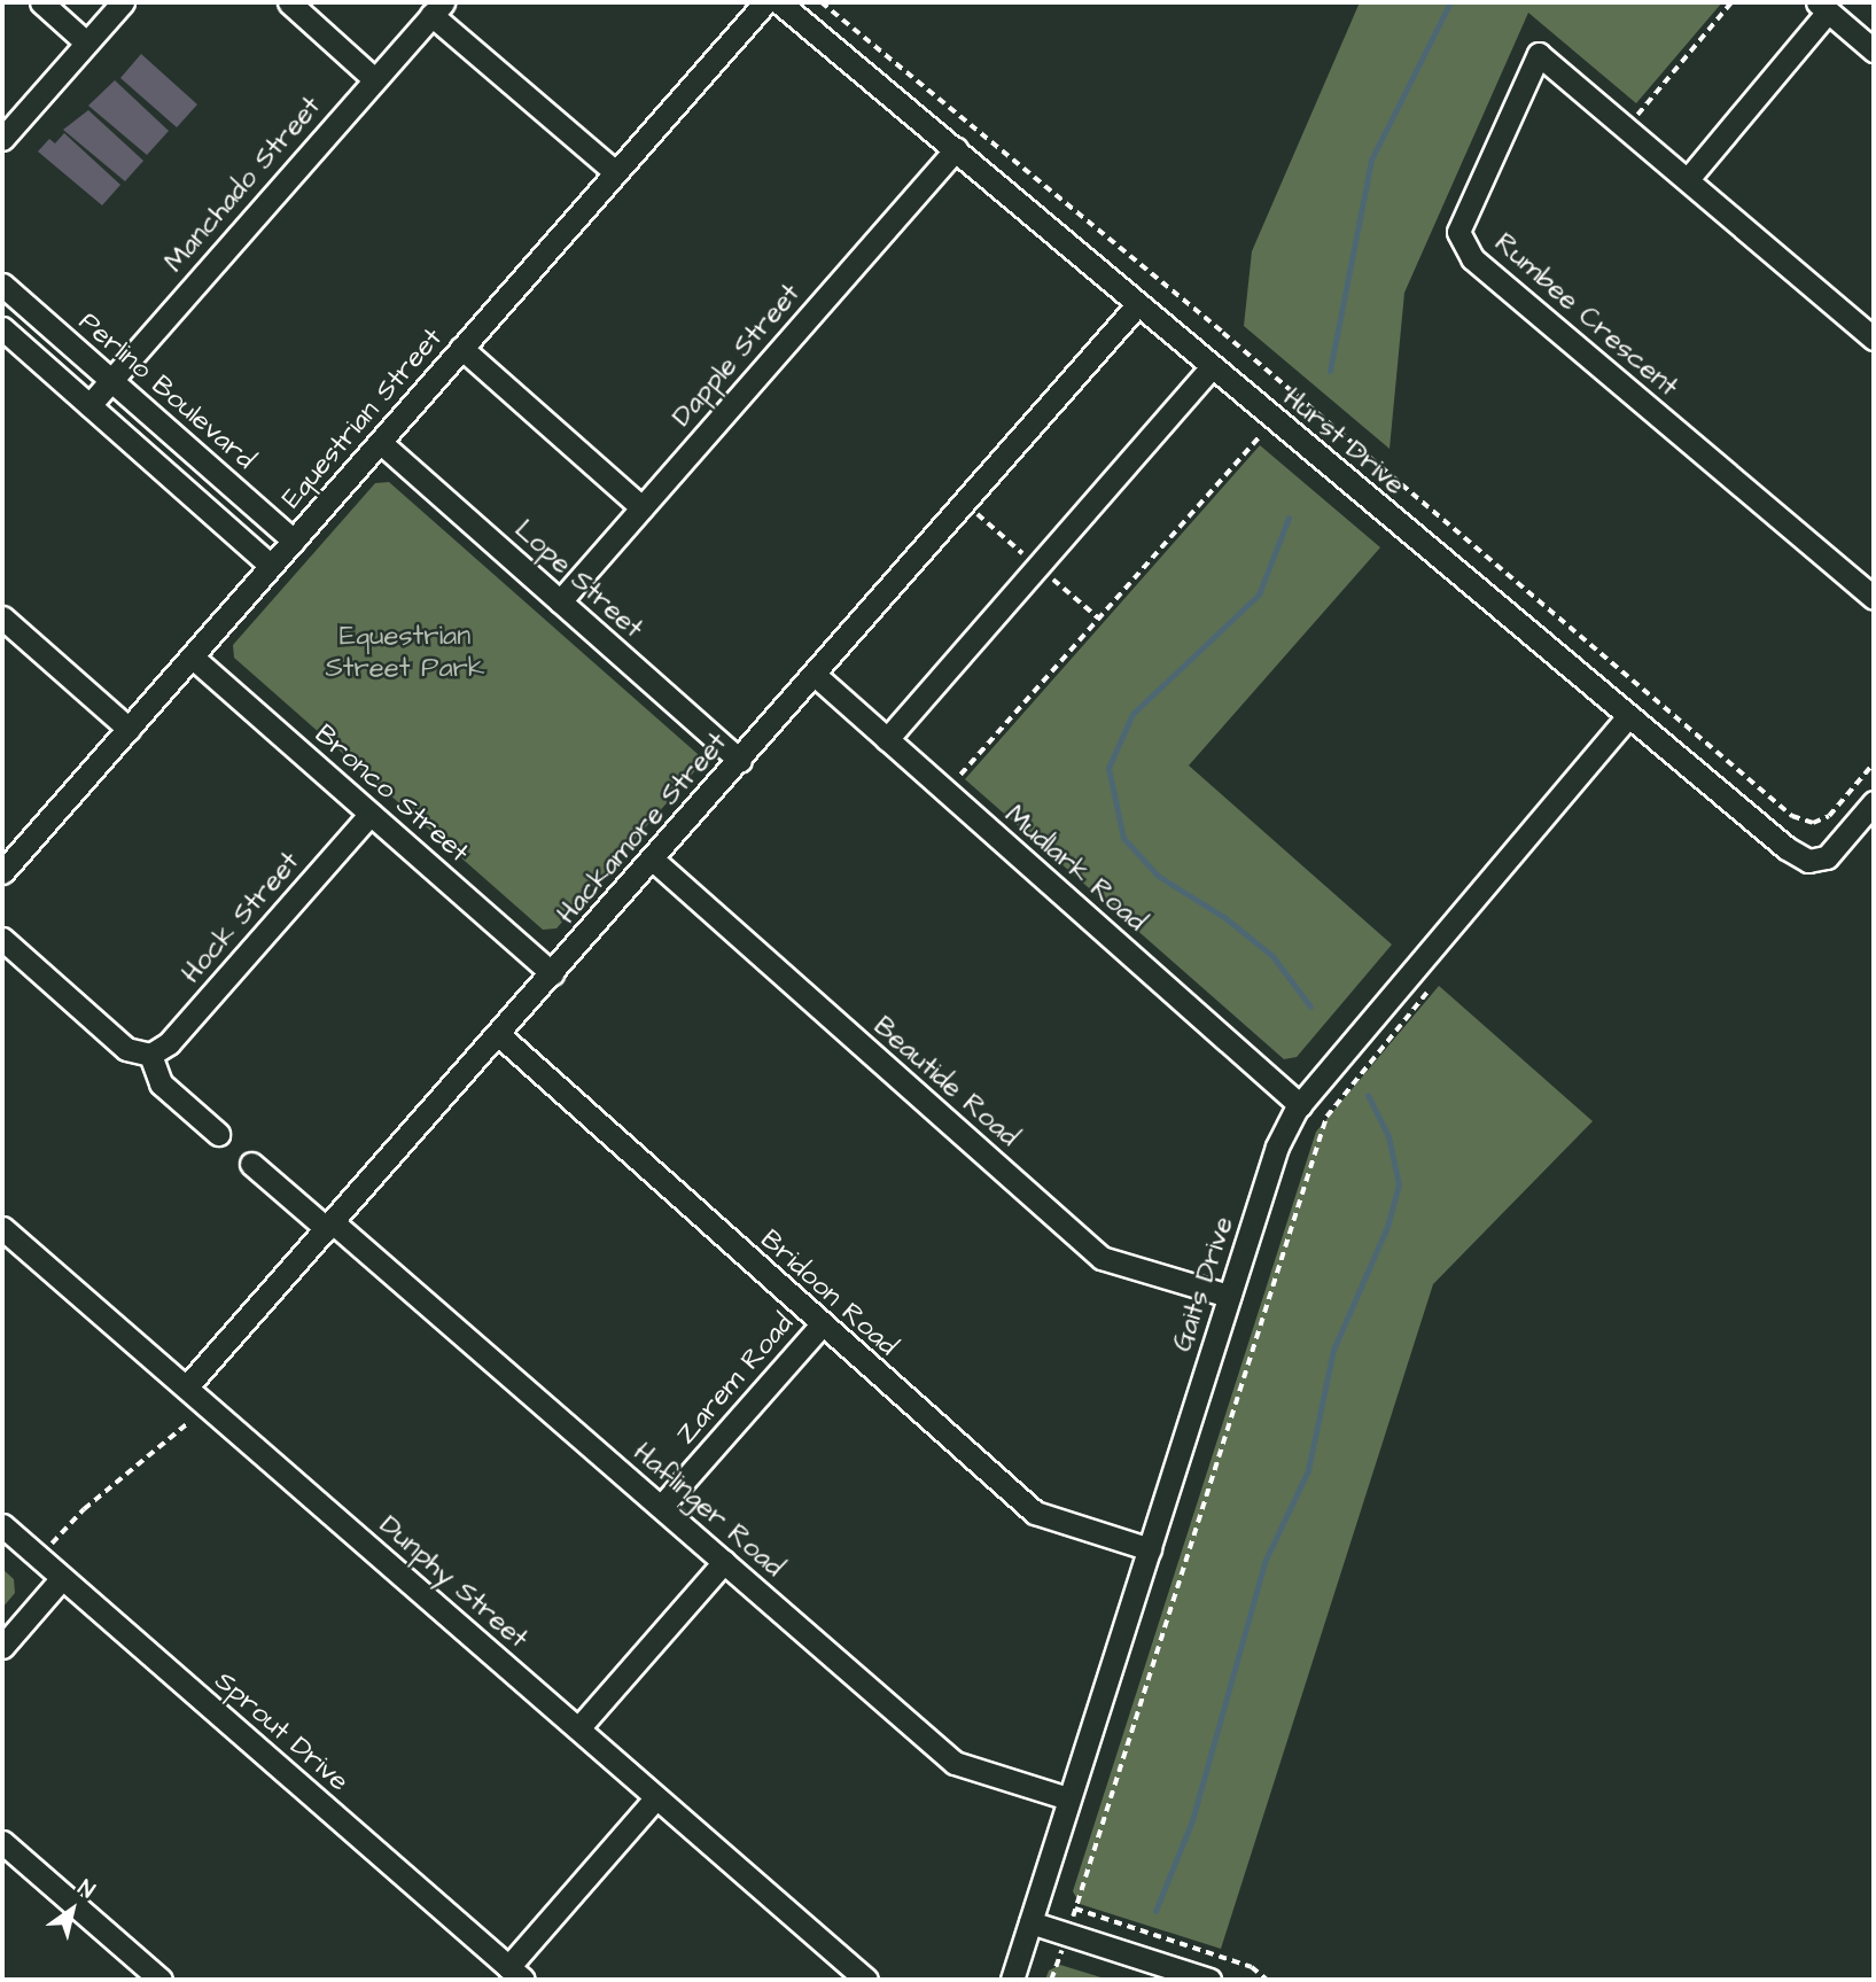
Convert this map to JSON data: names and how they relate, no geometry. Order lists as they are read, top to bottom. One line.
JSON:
{"streets":{"street":["Manchado Street","Rumbee Crescent","Dapple Street","Perlino Boulevard","Equestrian Street","Hurst Drive","Lope Street","Bronco Street","Hackamore Street","Mudlark Road","Hock Street","Beautide Road","Gaits Drive","Bridoon Road","Zarem Road","Haflinger Road","Dunphy Street","Sprout Drive"]},"crossings":[["Manchado Street","Perlino Boulevard"],["Dapple Street","Hurst Drive"],["Dapple Street","Lope Street"],["Perlino Boulevard","Equestrian Street"],["Equestrian Street","Lope Street"],["Equestrian Street","Bronco Street"],["Hurst Drive","Hackamore Street"],["Hurst Drive","Gaits Drive"],["Lope Street","Hackamore Street"],["Bronco Street","Hackamore Street"],["Bronco Street","Hock Street"],["Hackamore Street","Mudlark Road"],["Hackamore Street","Beautide Road"],["Hackamore Street","Bridoon Road"],["Hackamore Street","Haflinger Road"],["Hackamore Street","Dunphy Street"],["Mudlark Road","Gaits Drive"],["Beautide Road","Gaits Drive"],["Gaits Drive","Bridoon Road"],["Gaits Drive","Haflinger Road"],["Bridoon Road","Zarem Road"],["Zarem Road","Haflinger Road"]],"parks":["Equestrian Street Park"],"north":"top right"}
